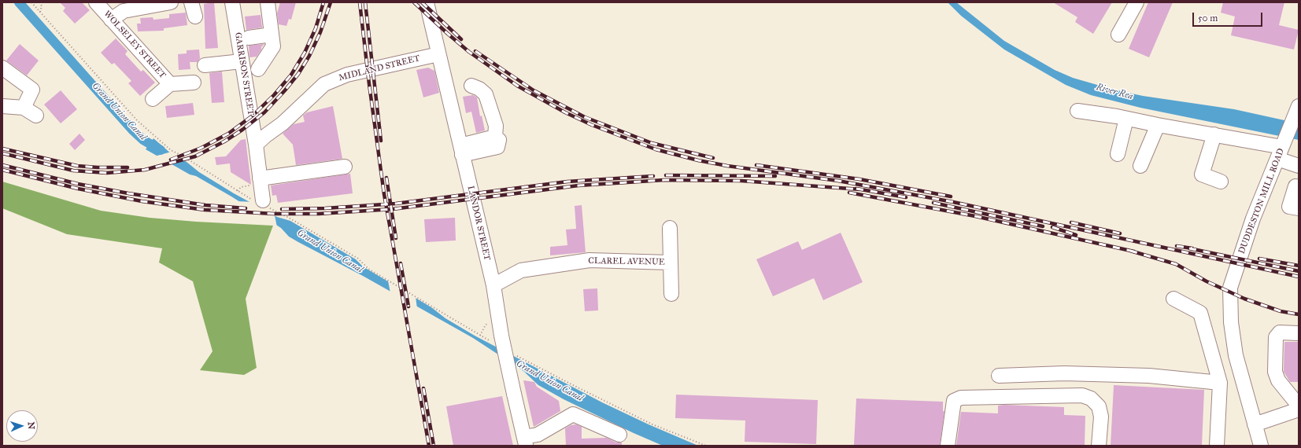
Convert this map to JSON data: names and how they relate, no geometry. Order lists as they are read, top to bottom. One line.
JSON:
{"streets":{"street":["WOLSELEY STREET","MIDLAND STREET","GARRISON STREET","DUDDESTON MILL ROAD","LANDOR STREET","CLAREL AVENUE"]},"crossings":[["MIDLAND STREET","GARRISON STREET"],["MIDLAND STREET","LANDOR STREET"],["LANDOR STREET","CLAREL AVENUE"]],"water":["River Rea","Grand Union Canal"],"scale_bar":"50 m","north":"right"}
